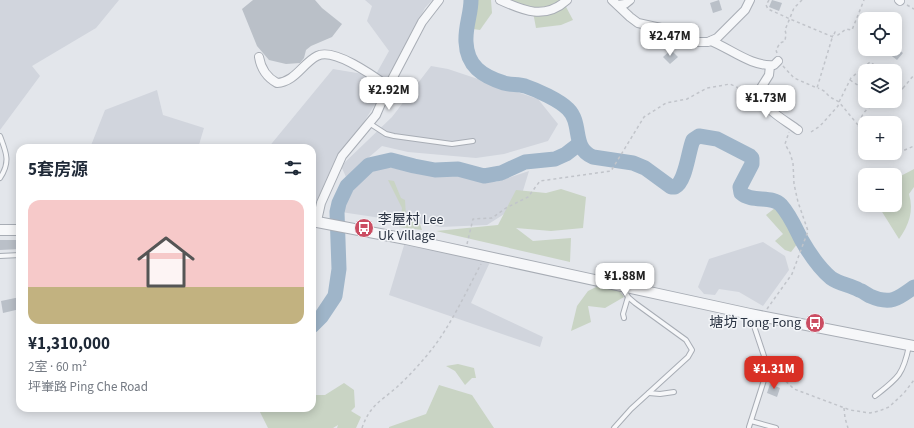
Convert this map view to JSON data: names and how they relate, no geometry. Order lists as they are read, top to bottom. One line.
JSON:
{"places":{"bus stop":["李屋村 Lee Uk Village","塘坊 Tong Fong"]},"page":{"map_buttons":["+","−"],"price":["¥2.47M","¥2.92M","¥1.73M","¥1.88M","¥1.31M"],"heading":"5套房源","list":[{"name":"¥1,310,000","note":"2室 · 60 m² · 坪輋路 Ping Che Road"}]}}
